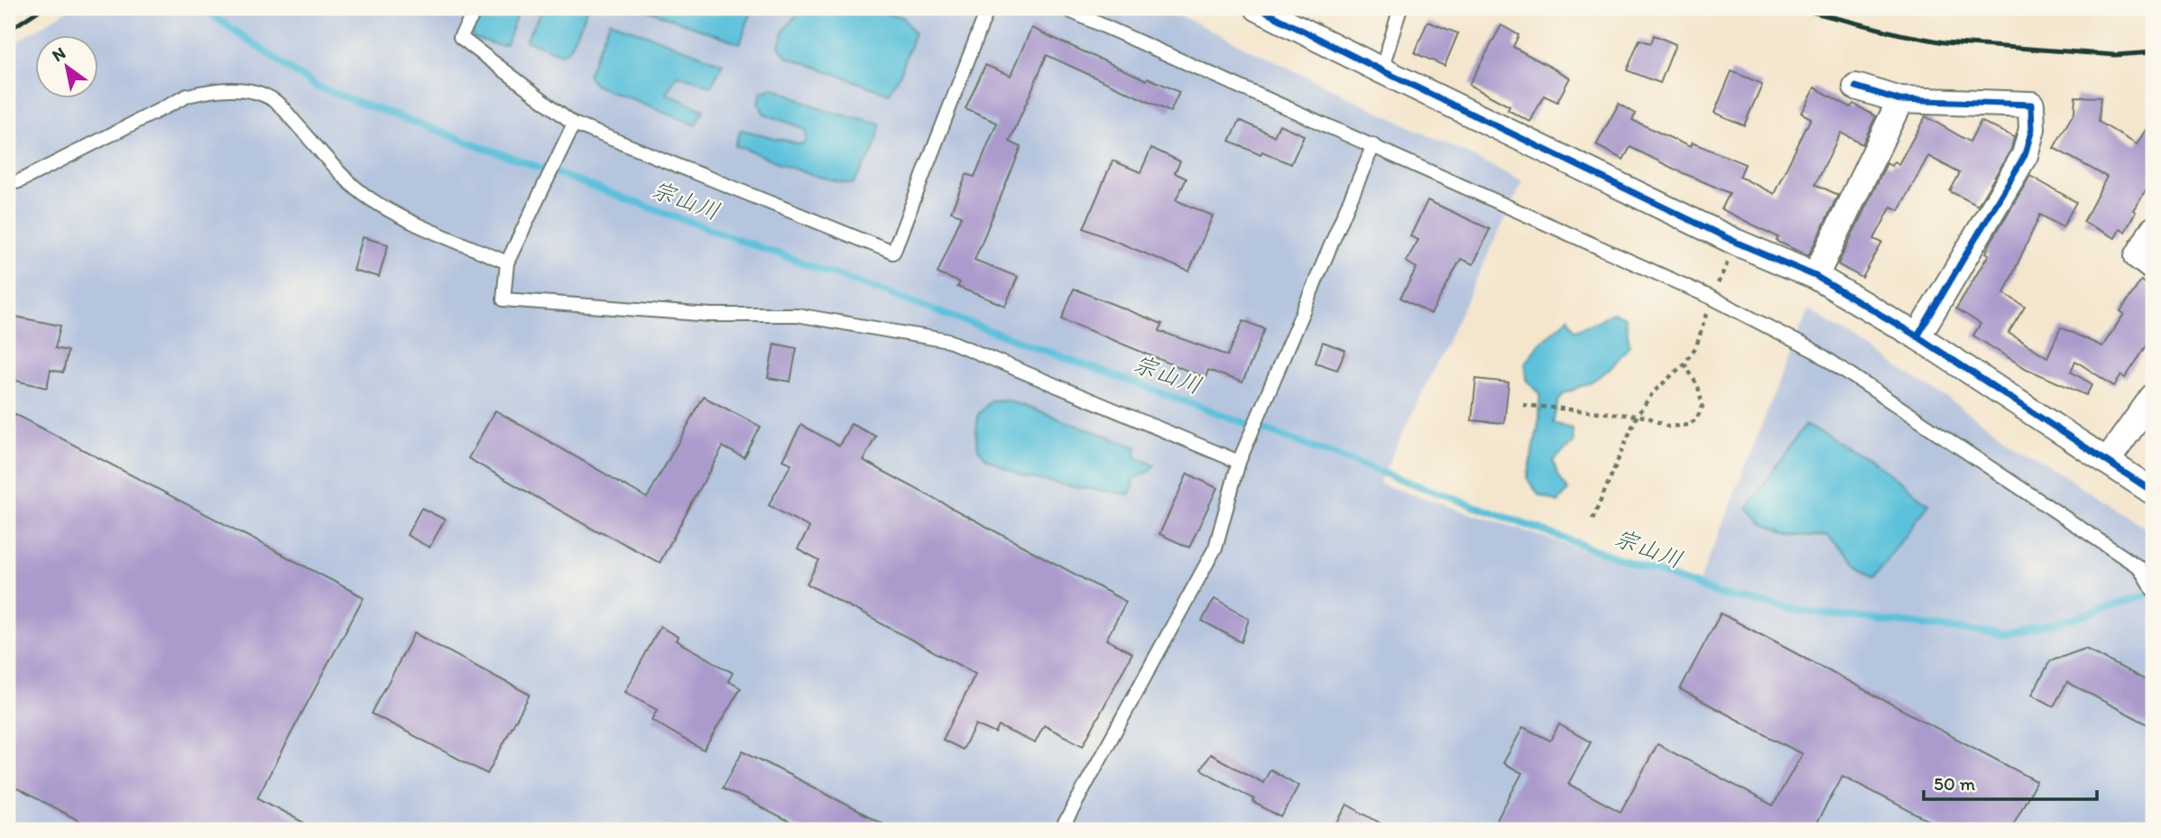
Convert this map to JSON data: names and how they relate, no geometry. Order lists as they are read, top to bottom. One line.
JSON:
{"water":["宗山川"],"scale_bar":"50 m","north":"top left"}
